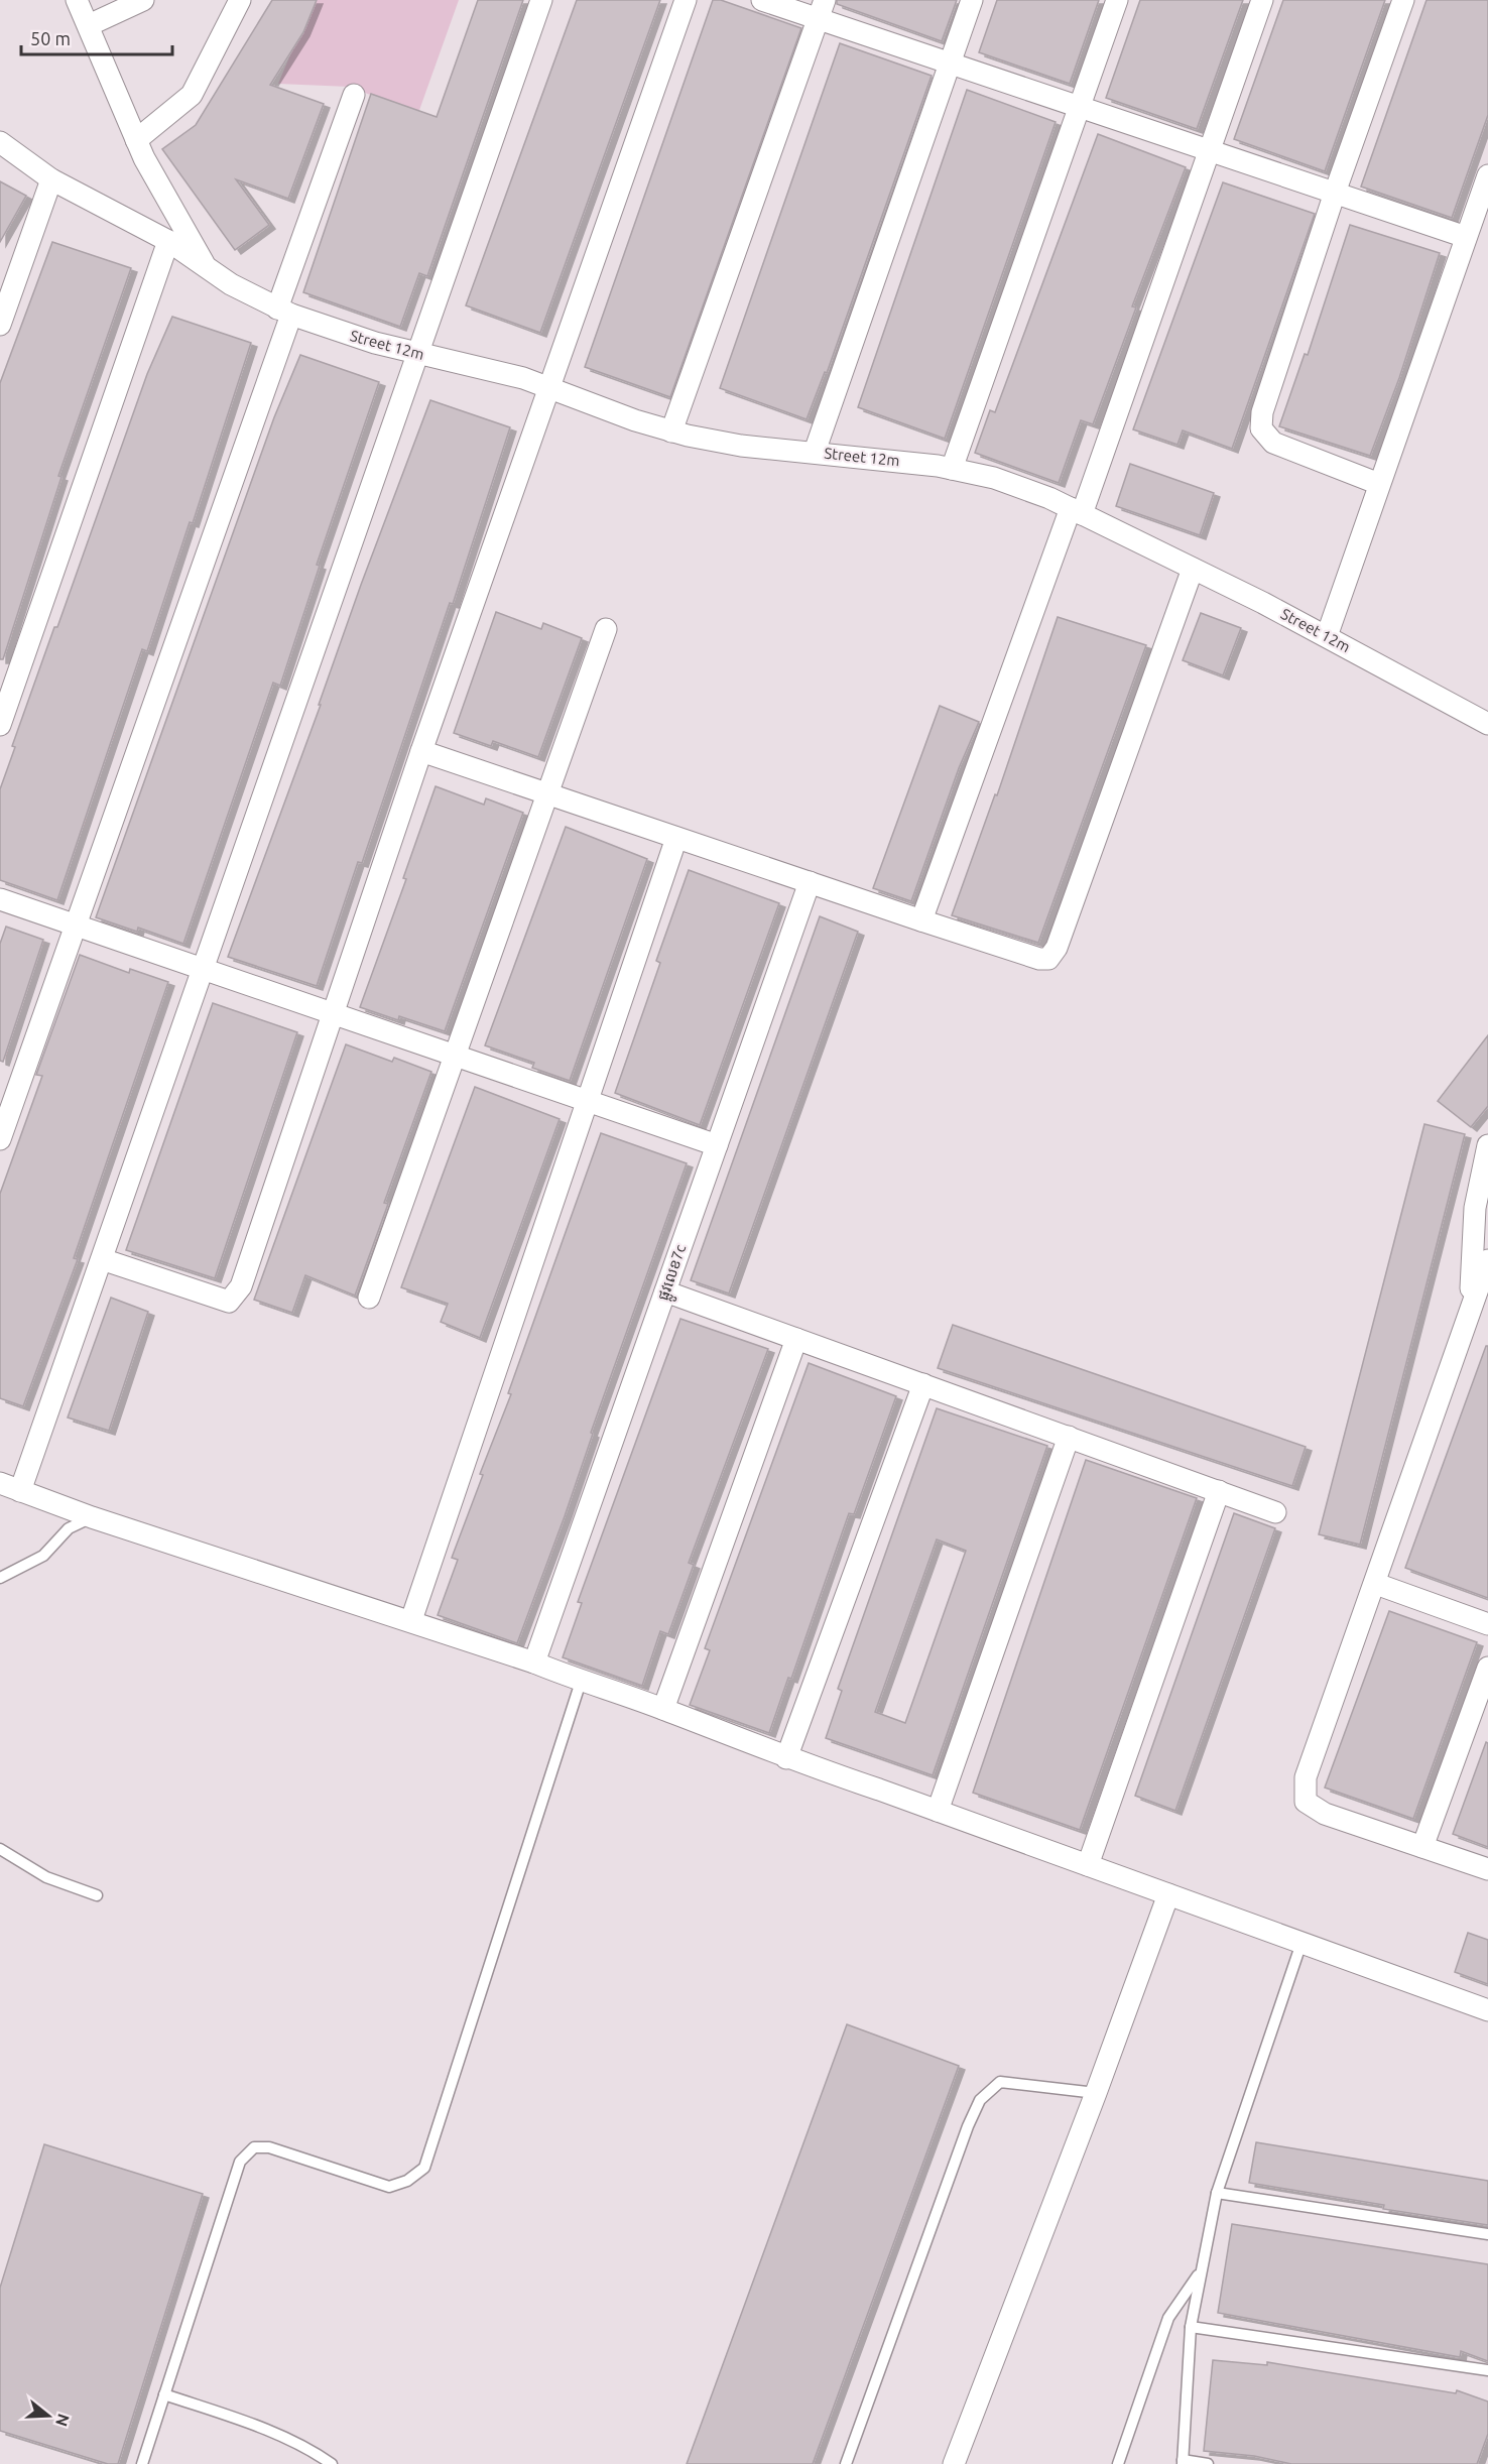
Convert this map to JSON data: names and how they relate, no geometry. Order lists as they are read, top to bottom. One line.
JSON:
{"streets":{"street":["Street 12m","ផ្លូវលេខ7c"]},"scale_bar":"50 m","north":"right"}
